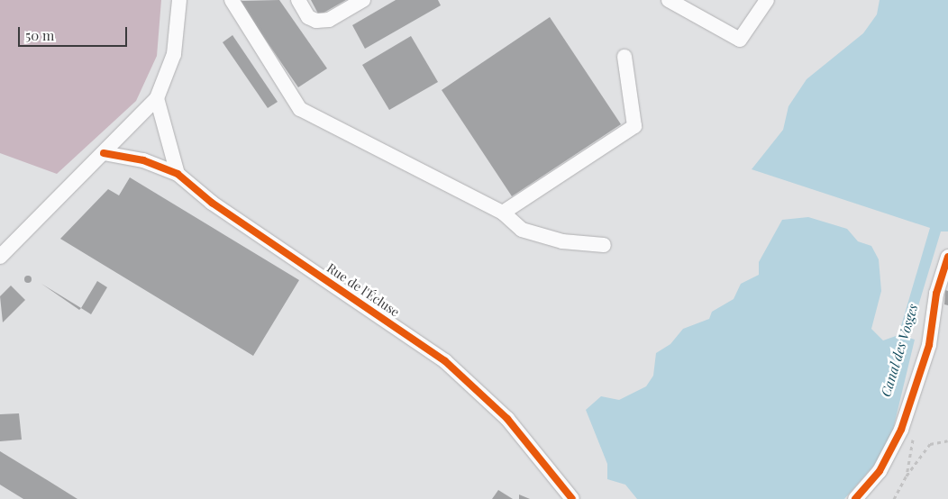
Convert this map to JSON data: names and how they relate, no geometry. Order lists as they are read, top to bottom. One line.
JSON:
{"streets":{"street":["Rue de l'Écluse"]},"water":["Canal des Vosges"],"scale_bar":"50 m"}
